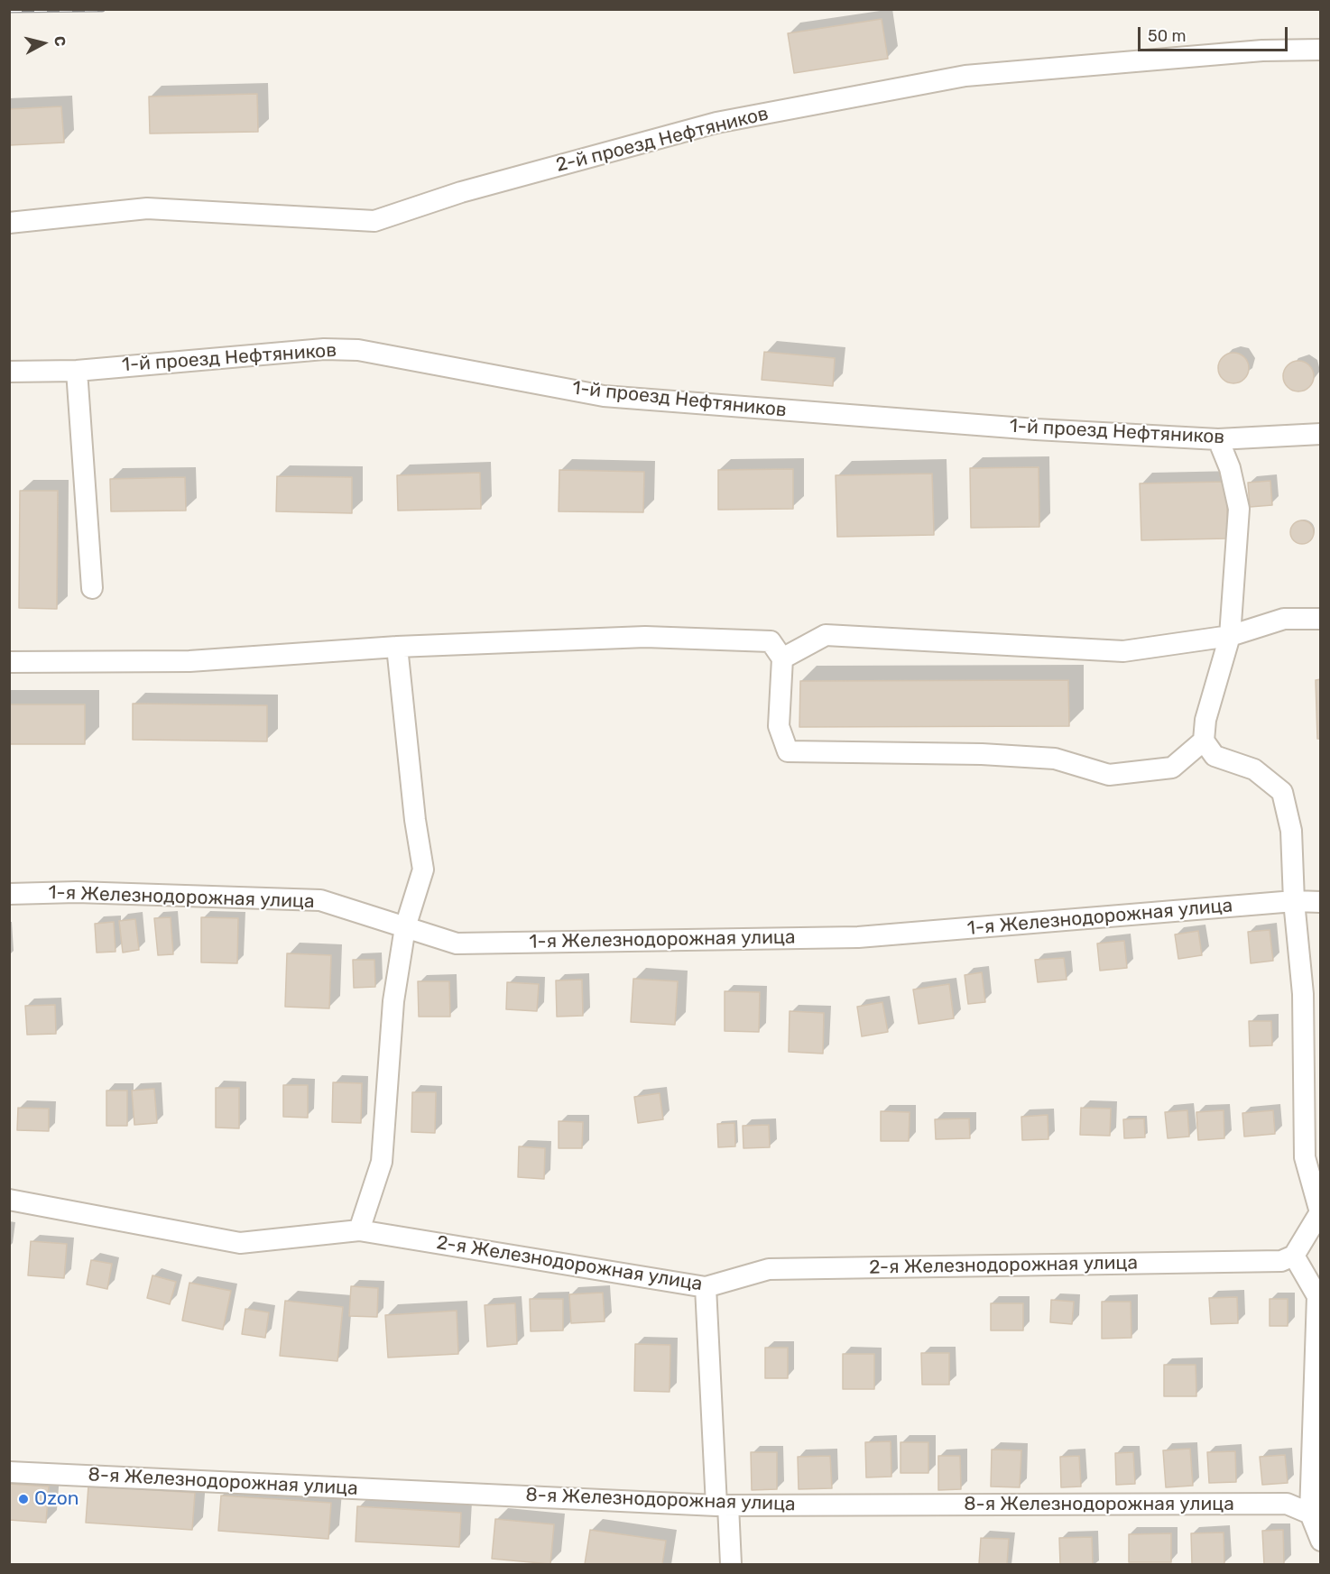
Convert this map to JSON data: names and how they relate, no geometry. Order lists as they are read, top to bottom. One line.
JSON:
{"streets":{"street":["2-й проезд Нефтяников","1-й проезд Нефтяников","1-я Железнодорожная улица","2-я Железнодорожная улица","8-я Железнодорожная улица"]},"places":["Ozon"],"scale_bar":"50 m","north":"right"}
